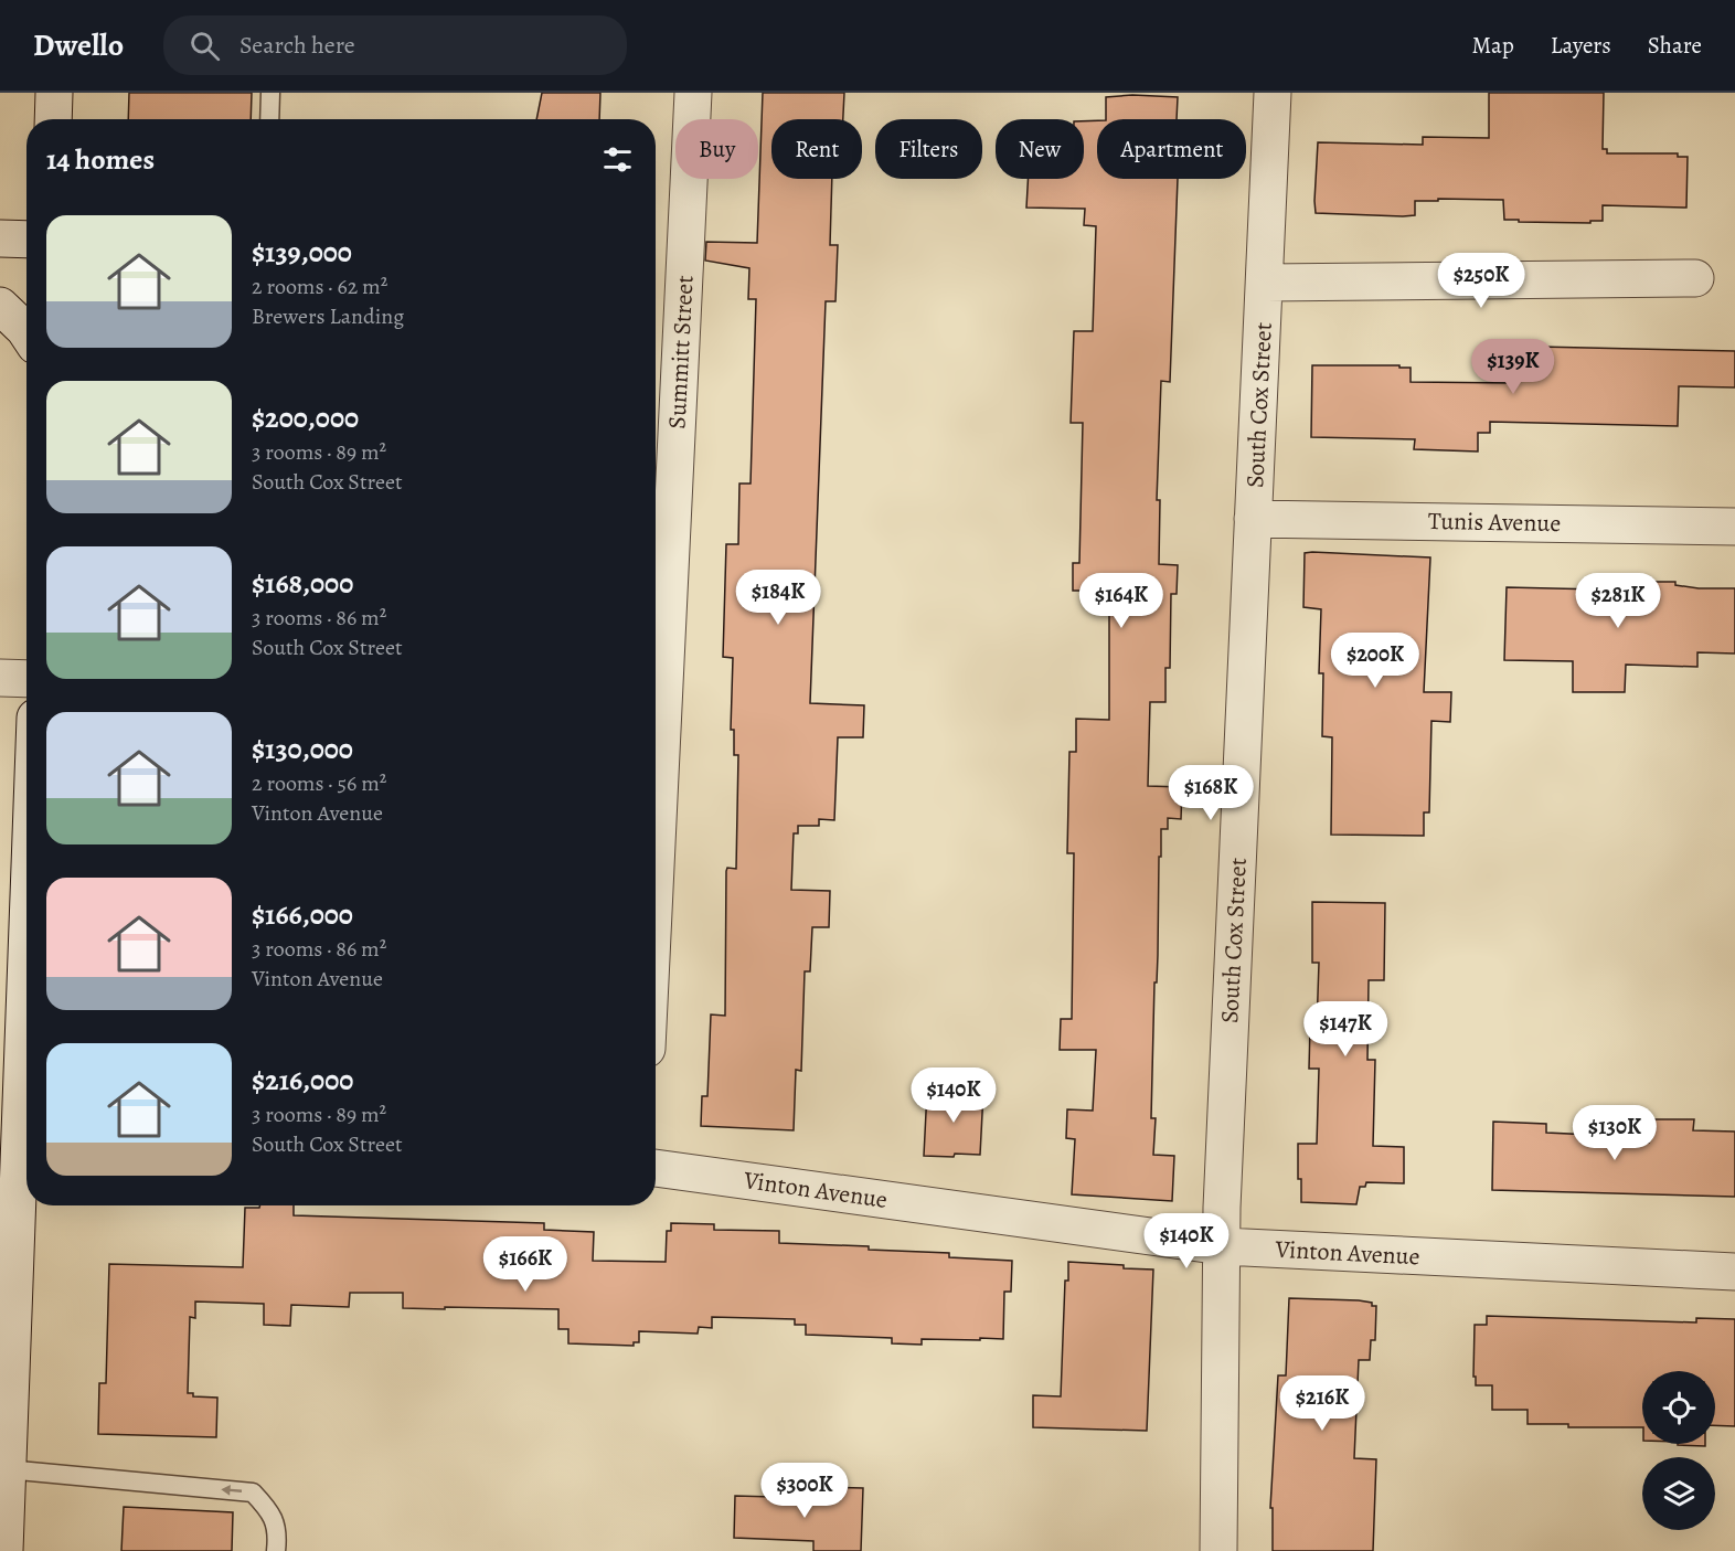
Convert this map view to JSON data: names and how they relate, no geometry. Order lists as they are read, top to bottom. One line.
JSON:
{"streets":{"street":["Summitt Street","South Cox Street","Tunis Avenue","Vinton Avenue"]},"crossings":[["South Cox Street","Tunis Avenue"],["South Cox Street","Vinton Avenue"]],"page":{"header":"Dwello","search":"Search here","nav":["Map","Layers","Share"],"chip":["Buy","Rent","Filters","New","Apartment"],"heading":"14 homes","list":[{"name":"$139,000","note":"2 rooms · 62 m² · Brewers Landing"},{"name":"$200,000","note":"3 rooms · 89 m² · South Cox Street"},{"name":"$168,000","note":"3 rooms · 86 m² · South Cox Street"},{"name":"$130,000","note":"2 rooms · 56 m² · Vinton Avenue"},{"name":"$166,000","note":"3 rooms · 86 m² · Vinton Avenue"},{"name":"$216,000","note":"3 rooms · 89 m² · South Cox Street"}],"price":["$250K","$139K","$184K","$164K","$281K","$200K","$168K","$147K","$140K","$130K","$140K","$166K","$216K","$300K"]}}
